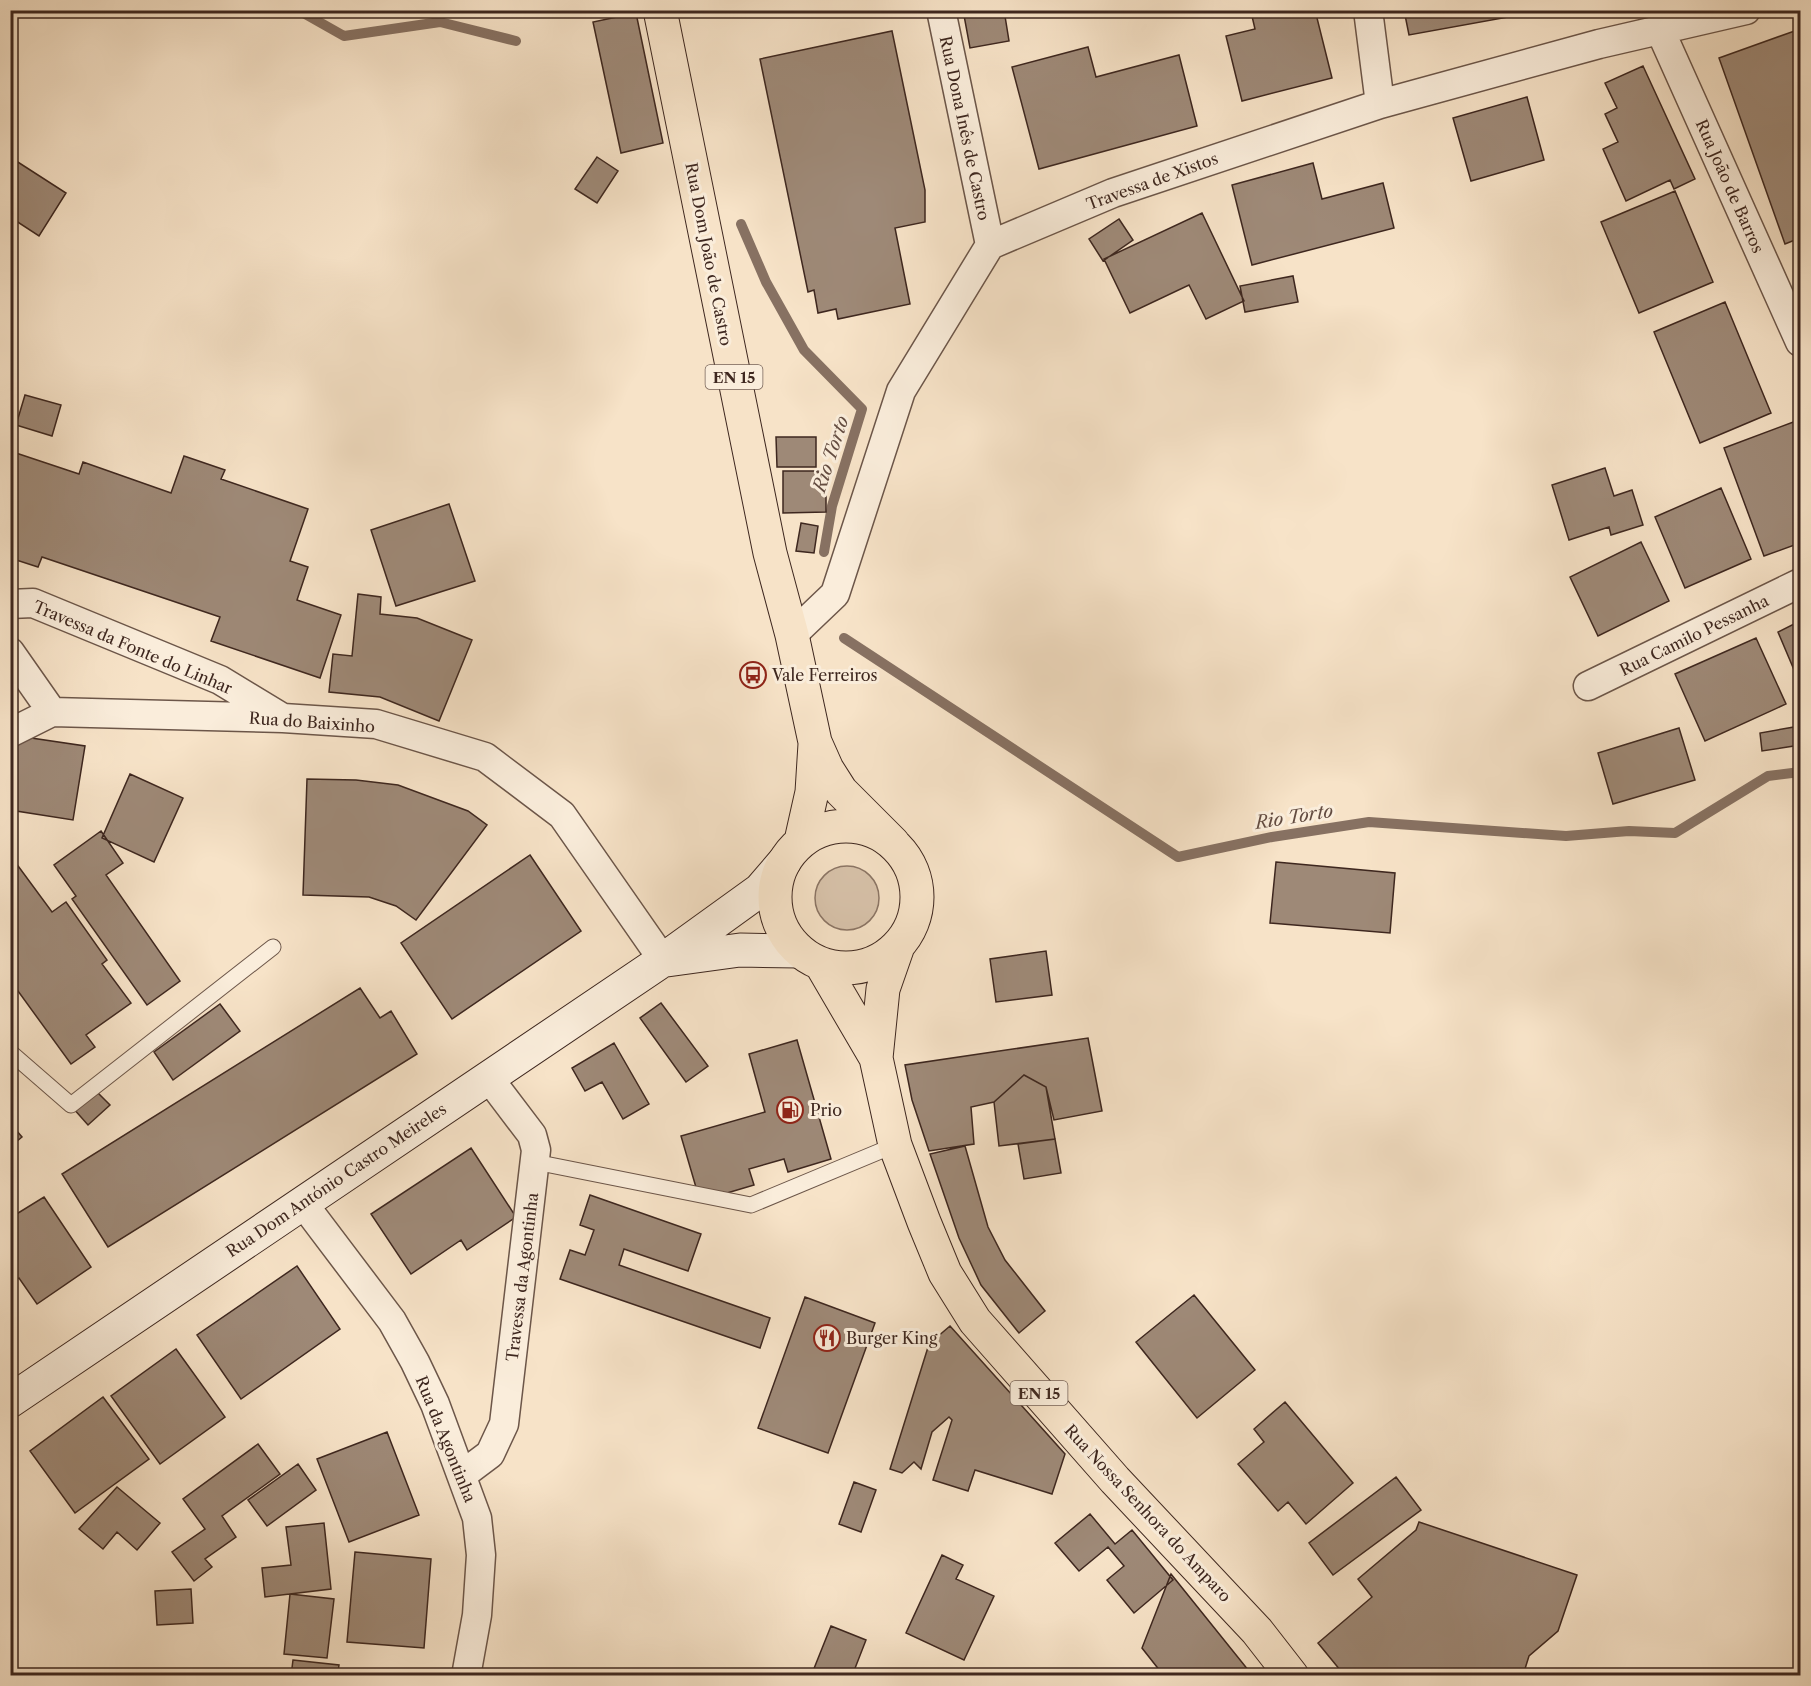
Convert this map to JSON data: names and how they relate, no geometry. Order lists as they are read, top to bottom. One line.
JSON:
{"streets":{"main road":["Rua Dom João de Castro","EN 15","Rua Dom António Castro Meireles","Rua Nossa Senhora do Amparo"],"street":["Rua Dona Inês de Castro","Travessa de Xistos","Rua João de Barros","Rua Camilo Pessanha","Travessa da Fonte do Linhar","Rua do Baixinho","Travessa da Agontinha","Rua da Agontinha"]},"crossings":[["Rua Dona Inês de Castro","Travessa de Xistos"],["Travessa de Xistos","Rua João de Barros"],["Rua Dom João de Castro","Rua Dom António Castro Meireles"],["Rua Dom João de Castro","Rua Nossa Senhora do Amparo"],["Travessa da Fonte do Linhar","Rua do Baixinho"],["Rua do Baixinho","Rua Dom António Castro Meireles"],["Rua Dom António Castro Meireles","Travessa da Agontinha"],["Rua Dom António Castro Meireles","Rua da Agontinha"],["Rua Dom António Castro Meireles","Rua Nossa Senhora do Amparo"],["Travessa da Agontinha","Rua da Agontinha"]],"water":["Rio Torto"],"places":{"bus stop":["Vale Ferreiros"],"fuel station":["Prio"],"restaurant":["Burger King"]}}
